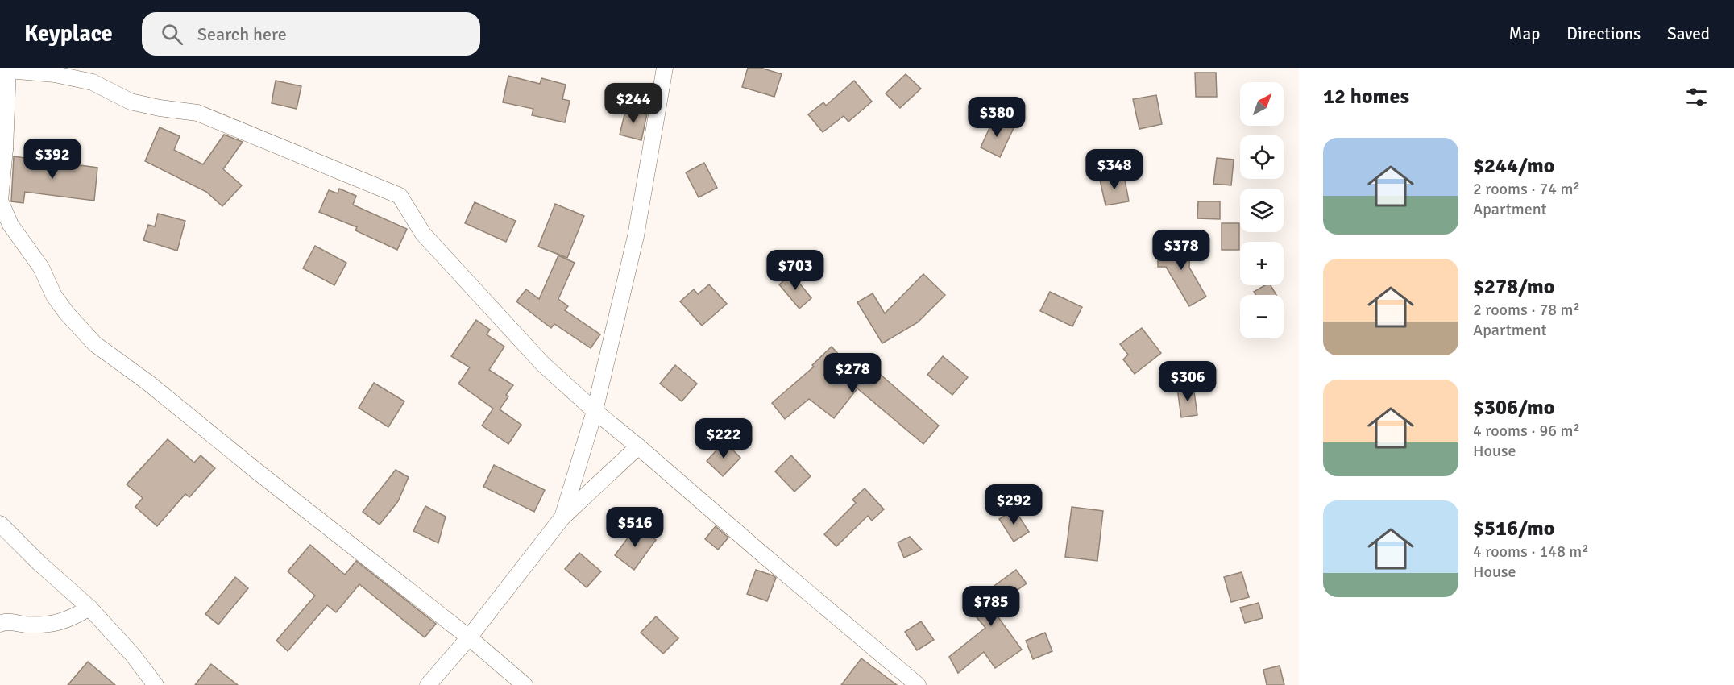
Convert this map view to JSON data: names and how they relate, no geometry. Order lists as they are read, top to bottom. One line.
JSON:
{"north":"top right","page":{"header":"Keyplace","search":"Search here","nav":["Map","Directions","Saved"],"heading":"12 homes","map_buttons":["+","−"],"price":["$244","$380","$392","$348","$378","$703","$278","$306","$222","$292","$516","$785"],"list":[{"name":"$244/mo","note":"2 rooms · 74 m² · Apartment"},{"name":"$278/mo","note":"2 rooms · 78 m² · Apartment"},{"name":"$306/mo","note":"4 rooms · 96 m² · House"},{"name":"$516/mo","note":"4 rooms · 148 m² · House"}]}}
